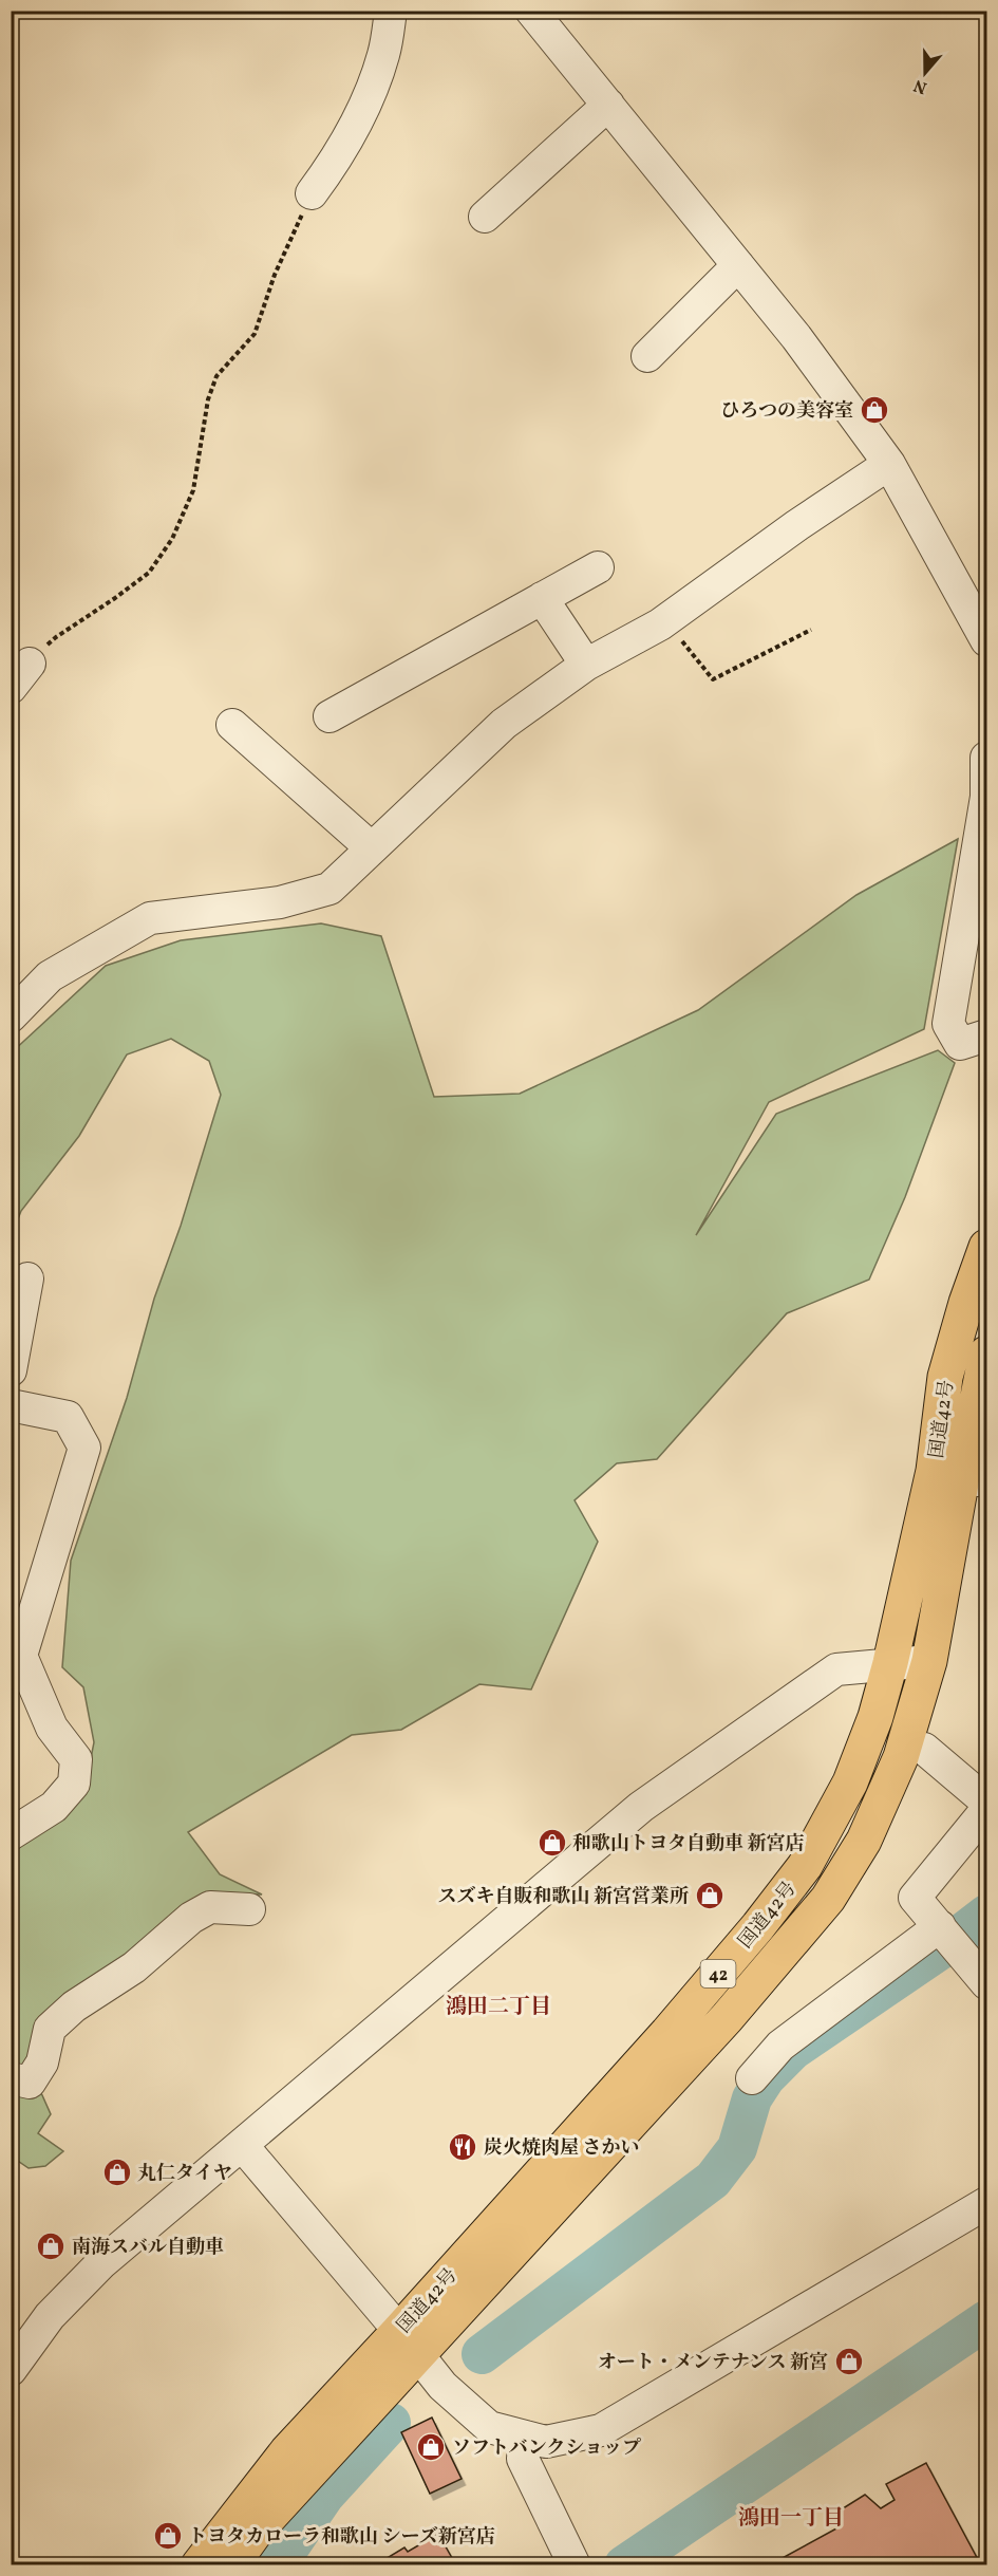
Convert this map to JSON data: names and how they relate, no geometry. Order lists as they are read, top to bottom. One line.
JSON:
{"streets":{"highway":["国道42号","42"]},"districts":["鴻田二丁目","鴻田一丁目"],"places":{"shop":["ひろつの美容室","和歌山トヨタ自動車 新宮店","スズキ自販和歌山 新宮営業所","丸仁タイヤ","南海スバル自動車","オート・メンテナンス 新宮","ソフトバンクショップ","トヨタカローラ和歌山 シーズ新宮店"],"restaurant":["炭火焼肉屋 さかい"]},"north":"bottom"}
